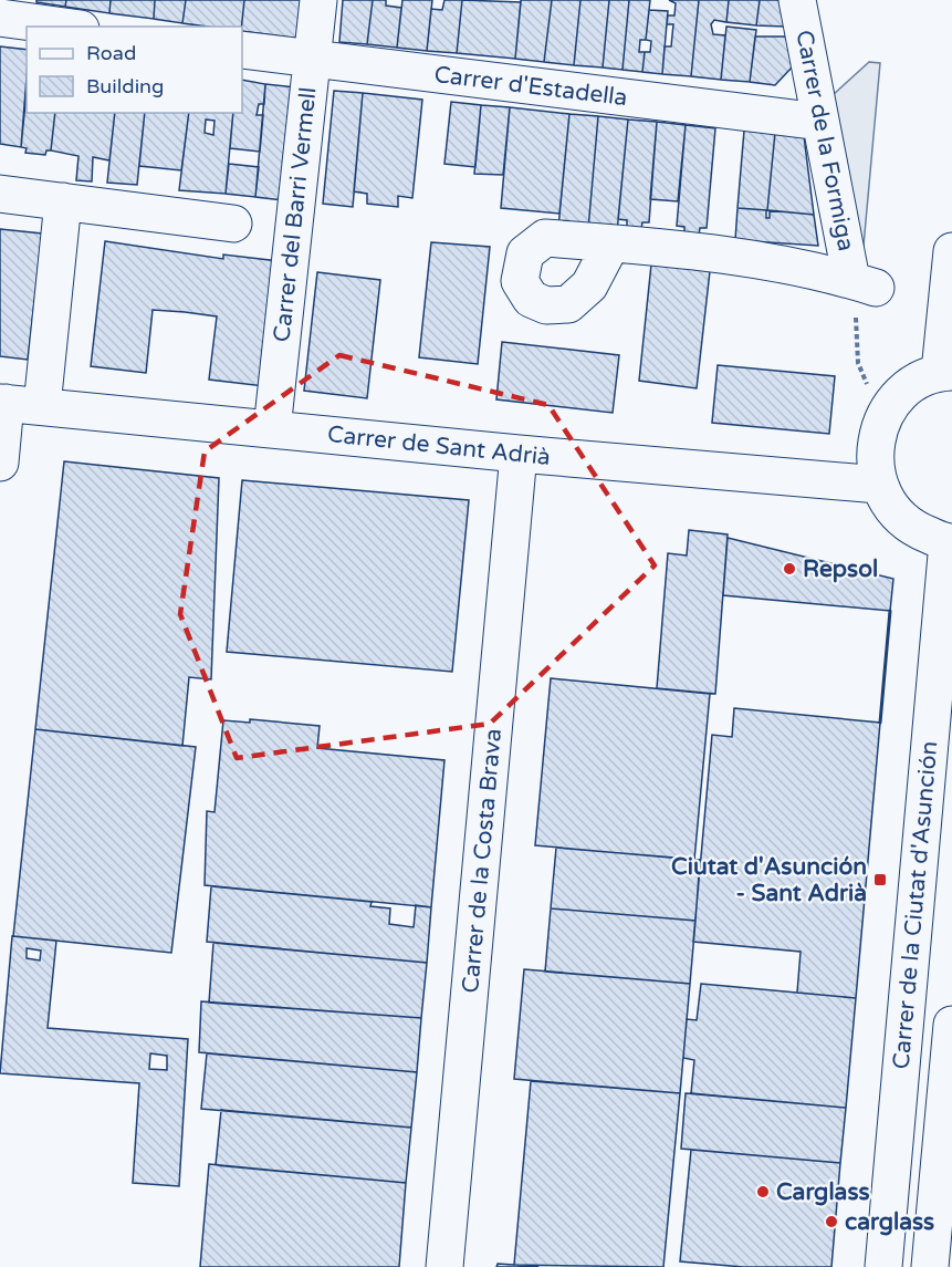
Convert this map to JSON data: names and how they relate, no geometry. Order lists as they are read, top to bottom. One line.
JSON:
{"streets":{"street":["Carrer d'Estadella","Carrer de la Formiga","Carrer del Barri Vermell","Carrer de Sant Adrià","Carrer de la Costa Brava","Carrer de la Ciutat d'Asunción"]},"crossings":[["Carrer d'Estadella","Carrer de la Formiga"],["Carrer d'Estadella","Carrer del Barri Vermell"],["Carrer del Barri Vermell","Carrer de Sant Adrià"],["Carrer de Sant Adrià","Carrer de la Costa Brava"]],"places":{"other":["Repsol","Carglass","carglass"],"transit":["Ciutat d'Asunción - Sant Adrià"]},"legend":["Road","Building"]}
